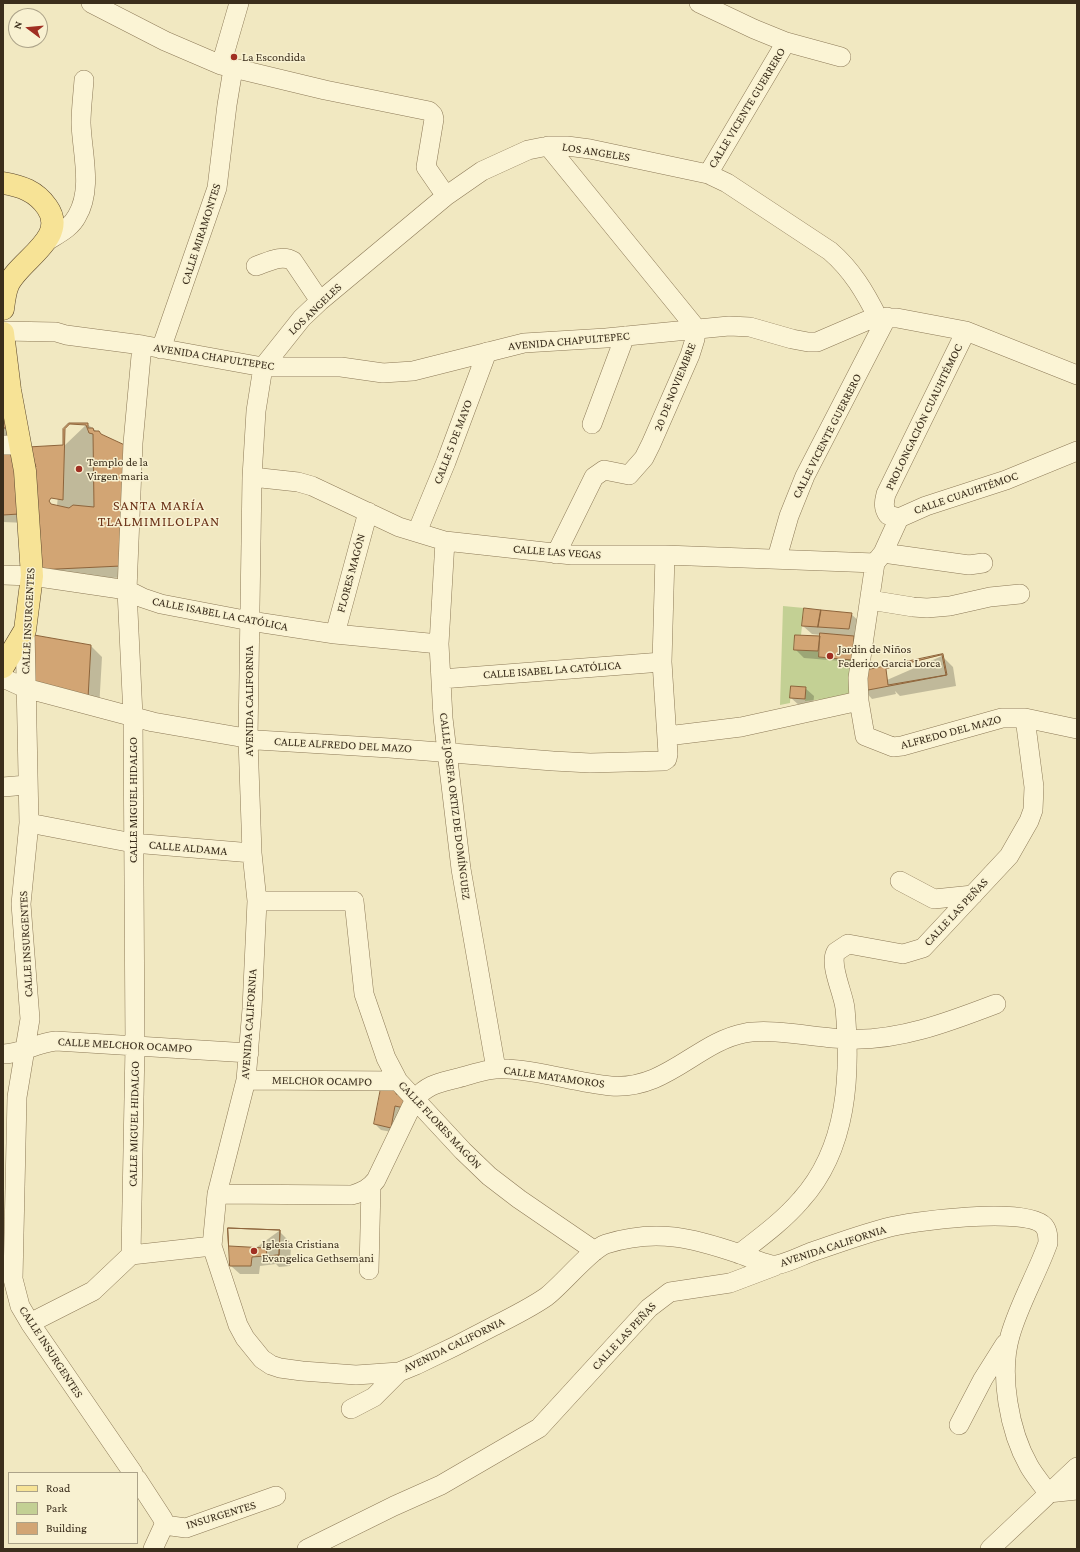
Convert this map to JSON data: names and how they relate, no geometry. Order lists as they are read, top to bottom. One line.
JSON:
{"streets":{"main road":["CALLE INSURGENTES"],"street":["CALLE VICENTE GUERRERO","LOS ANGELES","CALLE MIRAMONTES","AVENIDA CHAPULTEPEC","20 DE NOVIEMBRE","PROLONGACIÓN CUAUHTÉMOC","CALLE 5 DE MAYO","CALLE CUAUHTÉMOC","CALLE LAS VEGAS","FLORES MAGÓN","CALLE ISABEL LA CATÓLICA","AVENIDA CALIFORNIA","ALFREDO DEL MAZO","CALLE ALFREDO DEL MAZO","CALLE MIGUEL HIDALGO","CALLE JOSEFA ORTIZ DE DOMÍNGUEZ","CALLE ALDAMA","CALLE LAS PEÑAS","CALLE MELCHOR OCAMPO","CALLE MATAMOROS","MELCHOR OCAMPO","CALLE FLORES MAGÓN","INSURGENTES"]},"crossings":[["CALLE VICENTE GUERRERO","LOS ANGELES"],["CALLE VICENTE GUERRERO","AVENIDA CHAPULTEPEC"],["CALLE VICENTE GUERRERO","CALLE LAS VEGAS"],["LOS ANGELES","AVENIDA CHAPULTEPEC"],["LOS ANGELES","20 DE NOVIEMBRE"],["LOS ANGELES","AVENIDA CALIFORNIA"],["CALLE MIRAMONTES","AVENIDA CHAPULTEPEC"],["AVENIDA CHAPULTEPEC","20 DE NOVIEMBRE"],["AVENIDA CHAPULTEPEC","PROLONGACIÓN CUAUHTÉMOC"],["AVENIDA CHAPULTEPEC","CALLE 5 DE MAYO"],["AVENIDA CHAPULTEPEC","CALLE INSURGENTES"],["AVENIDA CHAPULTEPEC","AVENIDA CALIFORNIA"],["AVENIDA CHAPULTEPEC","CALLE MIGUEL HIDALGO"],["20 DE NOVIEMBRE","CALLE LAS VEGAS"],["PROLONGACIÓN CUAUHTÉMOC","CALLE CUAUHTÉMOC"],["CALLE 5 DE MAYO","CALLE LAS VEGAS"],["CALLE CUAUHTÉMOC","CALLE LAS VEGAS"],["CALLE CUAUHTÉMOC","ALFREDO DEL MAZO"],["CALLE LAS VEGAS","FLORES MAGÓN"],["CALLE LAS VEGAS","AVENIDA CALIFORNIA"],["CALLE LAS VEGAS","CALLE JOSEFA ORTIZ DE DOMÍNGUEZ"],["FLORES MAGÓN","CALLE ISABEL LA CATÓLICA"],["CALLE ISABEL LA CATÓLICA","CALLE INSURGENTES"],["CALLE ISABEL LA CATÓLICA","AVENIDA CALIFORNIA"],["CALLE ISABEL LA CATÓLICA","CALLE MIGUEL HIDALGO"],["CALLE ISABEL LA CATÓLICA","CALLE JOSEFA ORTIZ DE DOMÍNGUEZ"],["CALLE INSURGENTES","CALLE ALFREDO DEL MAZO"],["CALLE INSURGENTES","CALLE ALDAMA"],["CALLE INSURGENTES","CALLE MELCHOR OCAMPO"],["AVENIDA CALIFORNIA","CALLE ALFREDO DEL MAZO"],["AVENIDA CALIFORNIA","CALLE ALDAMA"],["AVENIDA CALIFORNIA","CALLE LAS PEÑAS"],["AVENIDA CALIFORNIA","CALLE MELCHOR OCAMPO"],["AVENIDA CALIFORNIA","MELCHOR OCAMPO"],["AVENIDA CALIFORNIA","CALLE FLORES MAGÓN"],["ALFREDO DEL MAZO","CALLE LAS PEÑAS"],["CALLE ALFREDO DEL MAZO","CALLE MIGUEL HIDALGO"],["CALLE ALFREDO DEL MAZO","CALLE JOSEFA ORTIZ DE DOMÍNGUEZ"],["CALLE MIGUEL HIDALGO","CALLE ALDAMA"],["CALLE MIGUEL HIDALGO","CALLE MELCHOR OCAMPO"],["CALLE JOSEFA ORTIZ DE DOMÍNGUEZ","CALLE MATAMOROS"],["CALLE LAS PEÑAS","CALLE MATAMOROS"],["CALLE MATAMOROS","CALLE FLORES MAGÓN"],["MELCHOR OCAMPO","CALLE FLORES MAGÓN"]],"districts":["SANTA MARÍA TLALMIMILOLPAN"],"places":["La Escondida","Templo de la Virgen maria","Jardin de Niños Federico Garcia Lorca","Iglesia Cristiana Evangelica Gethsemani"],"legend":["Road","Park","Building"],"north":"left"}
